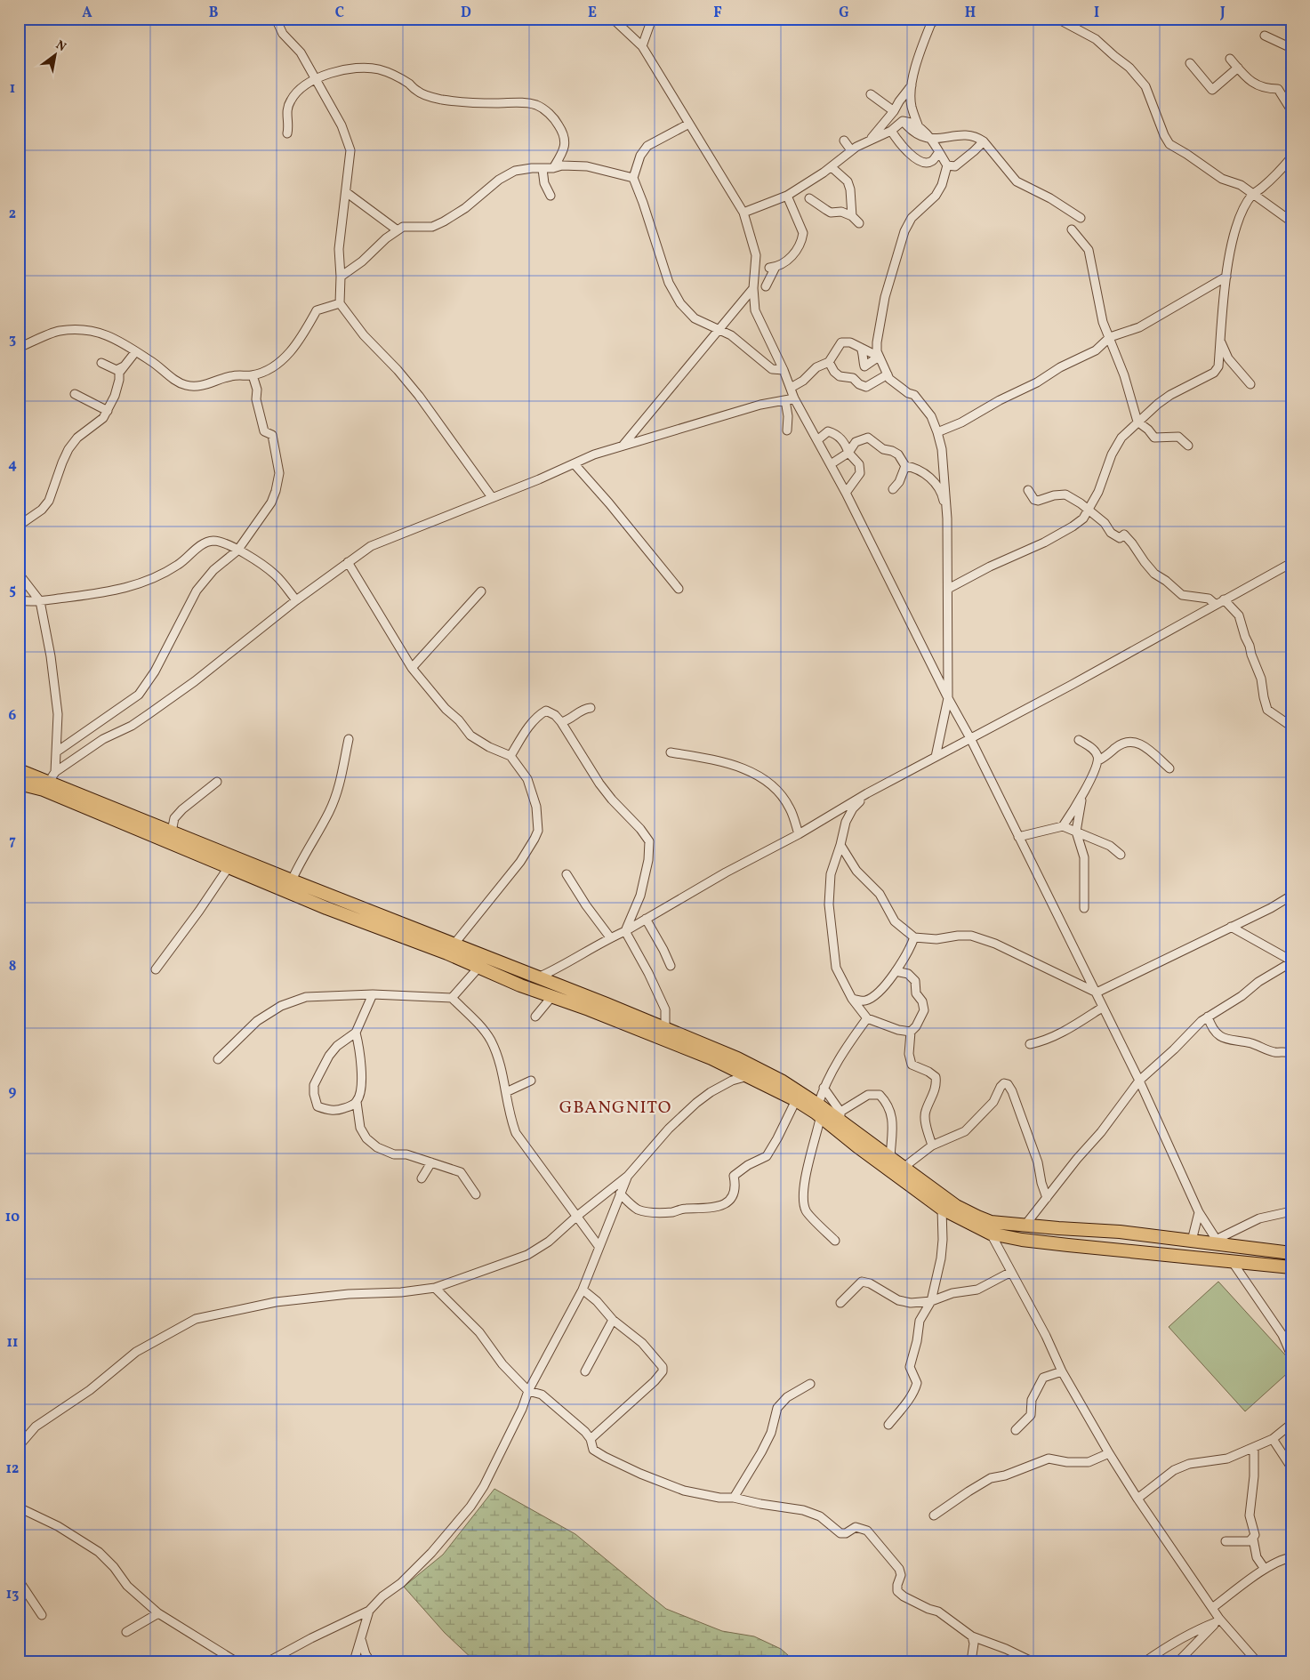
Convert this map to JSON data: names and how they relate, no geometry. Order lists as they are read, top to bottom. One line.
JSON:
{"districts":["GBANGNITO"],"north":"top right","grid":{"columns":["A","B","C","D","E","F","G","H","I","J"],"rows":["1","2","3","4","5","6","7","8","9","10","11","12","13"]}}
